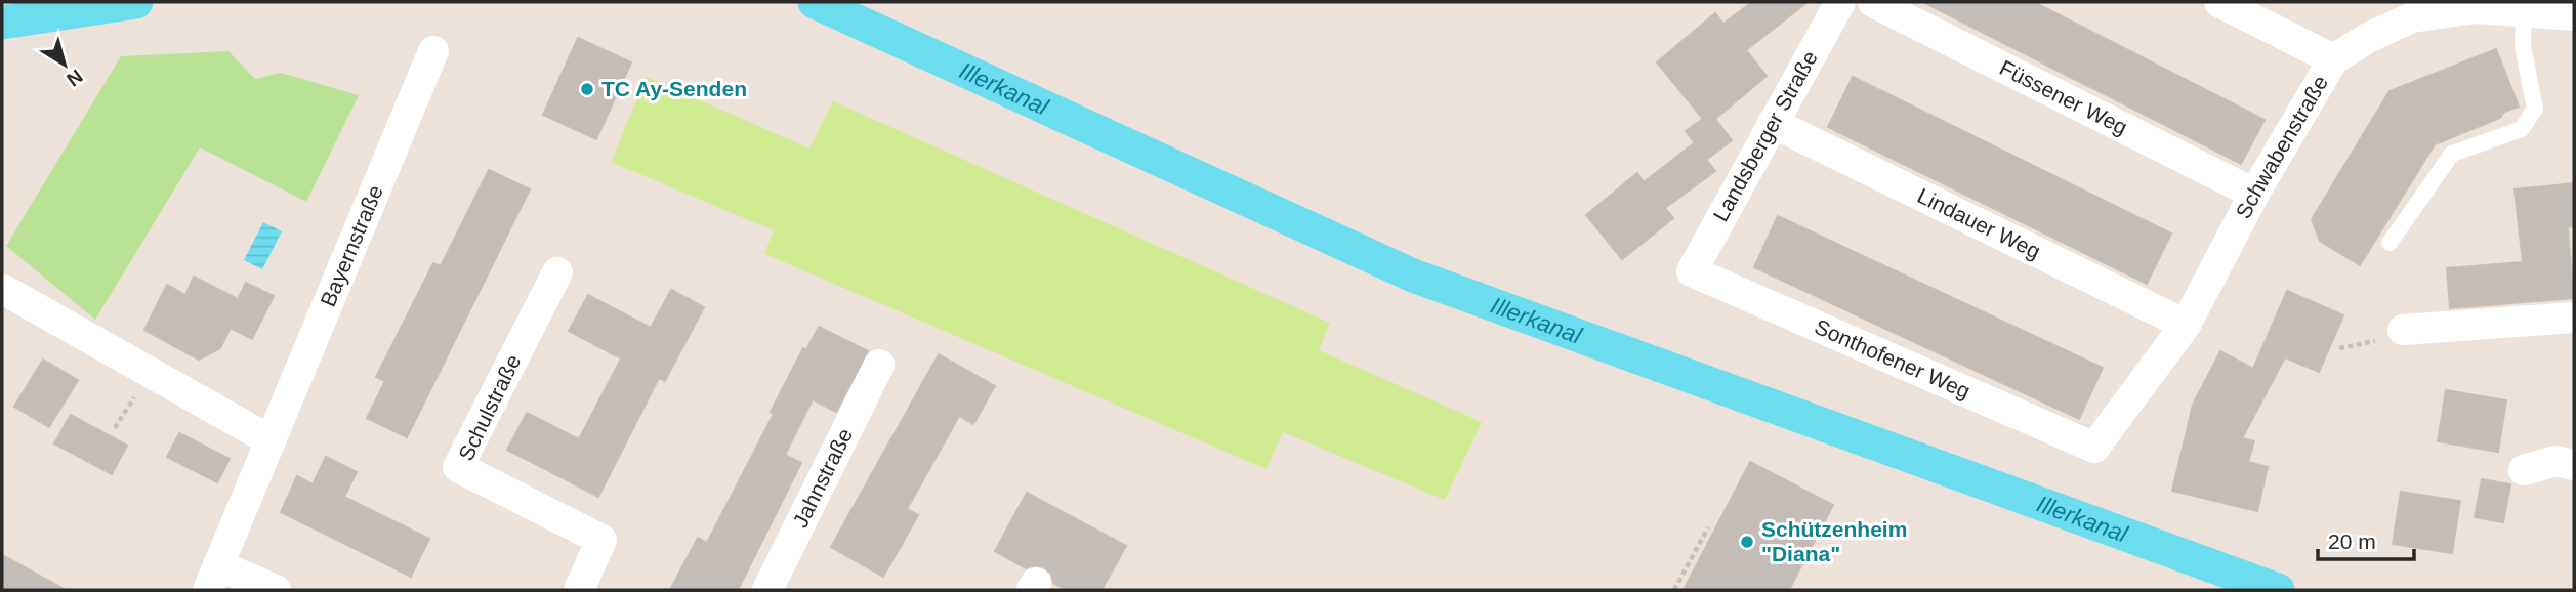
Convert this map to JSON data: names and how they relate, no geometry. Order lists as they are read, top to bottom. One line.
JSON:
{"streets":{"street":["Füssener Weg","Landsberger Straße","Schwabenstraße","Lindauer Weg","Bayernstraße","Sonthofener Weg","Schulstraße","Jahnstraße"]},"crossings":[["Füssener Weg","Schwabenstraße"],["Landsberger Straße","Lindauer Weg"],["Landsberger Straße","Sonthofener Weg"],["Schwabenstraße","Lindauer Weg"],["Schwabenstraße","Sonthofener Weg"]],"water":["Illerkanal"],"places":["TC Ay-Senden","Schützenheim \"Diana\""],"scale_bar":"20 m","north":"bottom right"}
